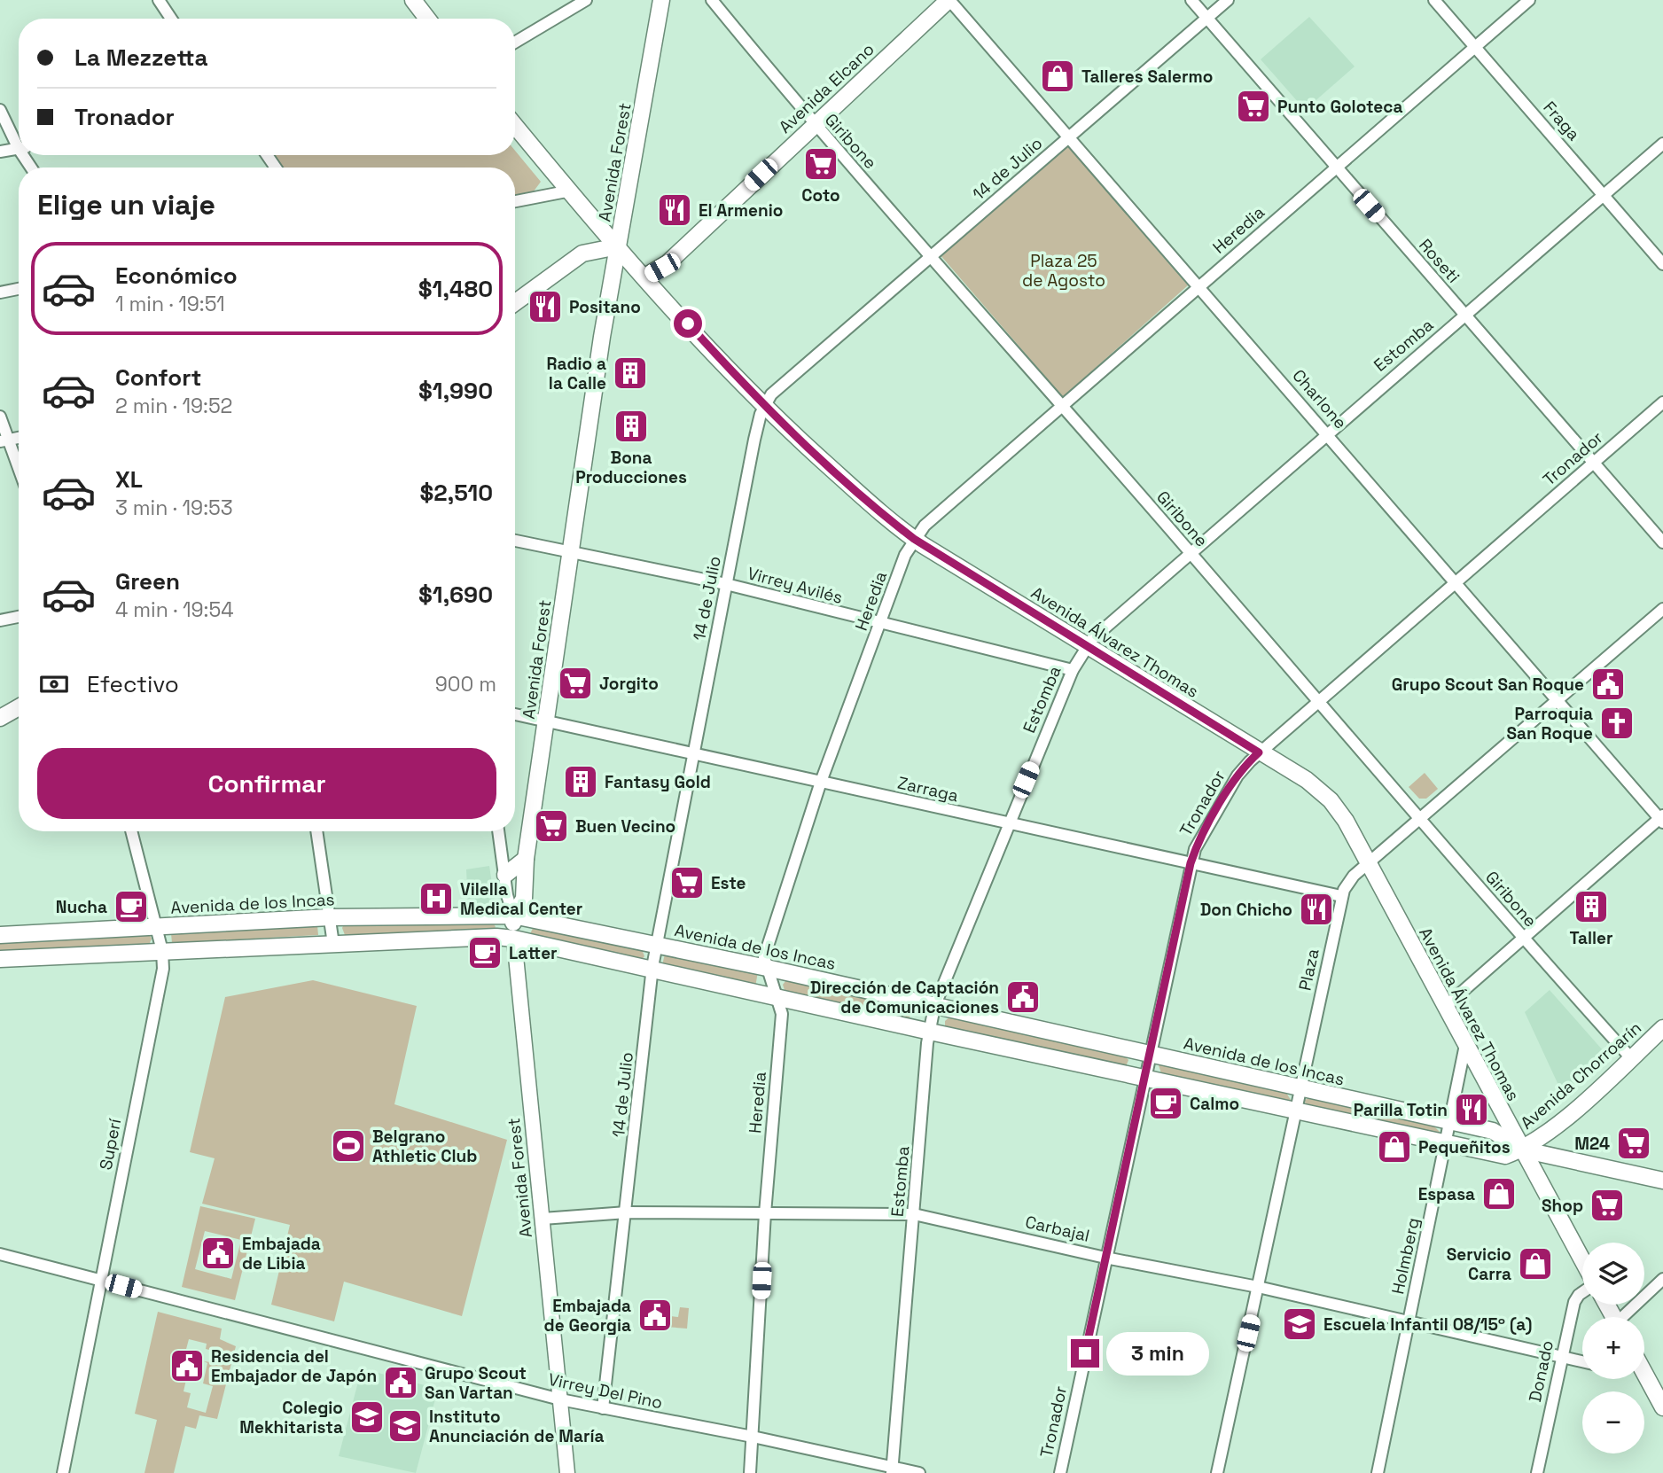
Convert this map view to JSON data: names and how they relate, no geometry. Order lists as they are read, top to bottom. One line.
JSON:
{"streets":{"main road":["Avenida Elcano","Avenida Forest","Avenida Álvarez Thomas","Avenida de los Incas","Avenida Chorroarín"],"street":["Fraga","Giribone","14 de Julio","Heredia","Roseti","Estomba","Charlone","Tronador","Virrey Avilés","Zarraga","Plaza","Superí","Carbajal","Holmberg","Donado","Virrey Del Pino"]},"crossings":[["Avenida Elcano","Giribone"],["Avenida Elcano","Charlone"],["Avenida Elcano","Avenida Álvarez Thomas"],["Fraga","Heredia"],["Fraga","Estomba"],["Giribone","14 de Julio"],["Giribone","Heredia"],["Giribone","Estomba"],["Giribone","Tronador"],["Giribone","Plaza"],["Giribone","Avenida Chorroarín"],["Avenida Forest","Virrey Avilés"],["Avenida Forest","Avenida Álvarez Thomas"],["Avenida Forest","Zarraga"],["Avenida Forest","Avenida de los Incas"],["Avenida Forest","Carbajal"],["Avenida Forest","Virrey Del Pino"],["14 de Julio","Roseti"],["14 de Julio","Charlone"],["14 de Julio","Virrey Avilés"],["14 de Julio","Avenida Álvarez Thomas"],["14 de Julio","Zarraga"],["14 de Julio","Avenida de los Incas"],["14 de Julio","Carbajal"],["14 de Julio","Virrey Del Pino"],["Heredia","Roseti"],["Heredia","Charlone"],["Heredia","Virrey Avilés"],["Heredia","Avenida Álvarez Thomas"],["Heredia","Zarraga"],["Heredia","Avenida de los Incas"],["Heredia","Carbajal"],["Heredia","Virrey Del Pino"],["Roseti","Estomba"],["Roseti","Tronador"],["Estomba","Charlone"],["Estomba","Virrey Avilés"],["Estomba","Avenida Álvarez Thomas"],["Estomba","Zarraga"],["Estomba","Avenida de los Incas"],["Estomba","Carbajal"],["Estomba","Virrey Del Pino"],["Charlone","Tronador"],["Charlone","Plaza"],["Tronador","Avenida Álvarez Thomas"],["Tronador","Zarraga"],["Tronador","Avenida de los Incas"],["Tronador","Carbajal"],["Avenida Álvarez Thomas","Avenida de los Incas"],["Avenida Álvarez Thomas","Plaza"],["Avenida Álvarez Thomas","Avenida Chorroarín"],["Avenida Álvarez Thomas","Holmberg"],["Zarraga","Plaza"],["Avenida de los Incas","Plaza"],["Avenida de los Incas","Avenida Chorroarín"],["Avenida de los Incas","Superí"],["Avenida de los Incas","Holmberg"],["Plaza","Carbajal"],["Superí","Virrey Del Pino"],["Carbajal","Holmberg"],["Carbajal","Donado"]],"parks":["Plaza 25 de Agosto"],"places":{"shop":["Talleres Salermo","Pequeñitos","Espasa","Servicio Carra"],"supermarket":["Punto Goloteca","Coto","Jorgito","Buen Vecino","Este","M24","Shop"],"restaurant":["El Armenio","Positano","Don Chicho","Parilla Totin"],"building":["Radio a la Calle","Bona Producciones","Fantasy Gold","Taller"],"public building":["Grupo Scout San Roque","Dirección de Captación de Comunicaciones","Embajada de Libia","Embajada de Georgia","Residencia del Embajador de Japón","Grupo Scout San Vartan"],"church":["Parroquia San Roque"],"hospital":["Vilella Medical Center"],"cafe":["Nucha","Latter","Calmo"],"sports":["Belgrano Athletic Club"],"school or university":["Escuela Infantil 08/15º (a)","Colegio Mekhitarista","Instituto Anunciación de María"]},"page":{"banner":["La Mezzetta","Tronador"],"heading":"Elige un viaje","list":[{"name":"Económico","note":"1 min · 19:51","value":"$1,480"},{"name":"Confort","note":"2 min · 19:52","value":"$1,990"},{"name":"XL","note":"3 min · 19:53","value":"$2,510"},{"name":"Green","note":"4 min · 19:54","value":"$1,690"}],"pay":["Efectivo","900 m"],"buttons":"Confirmar","map_buttons":["+","−"],"bubble":"3 min"}}
